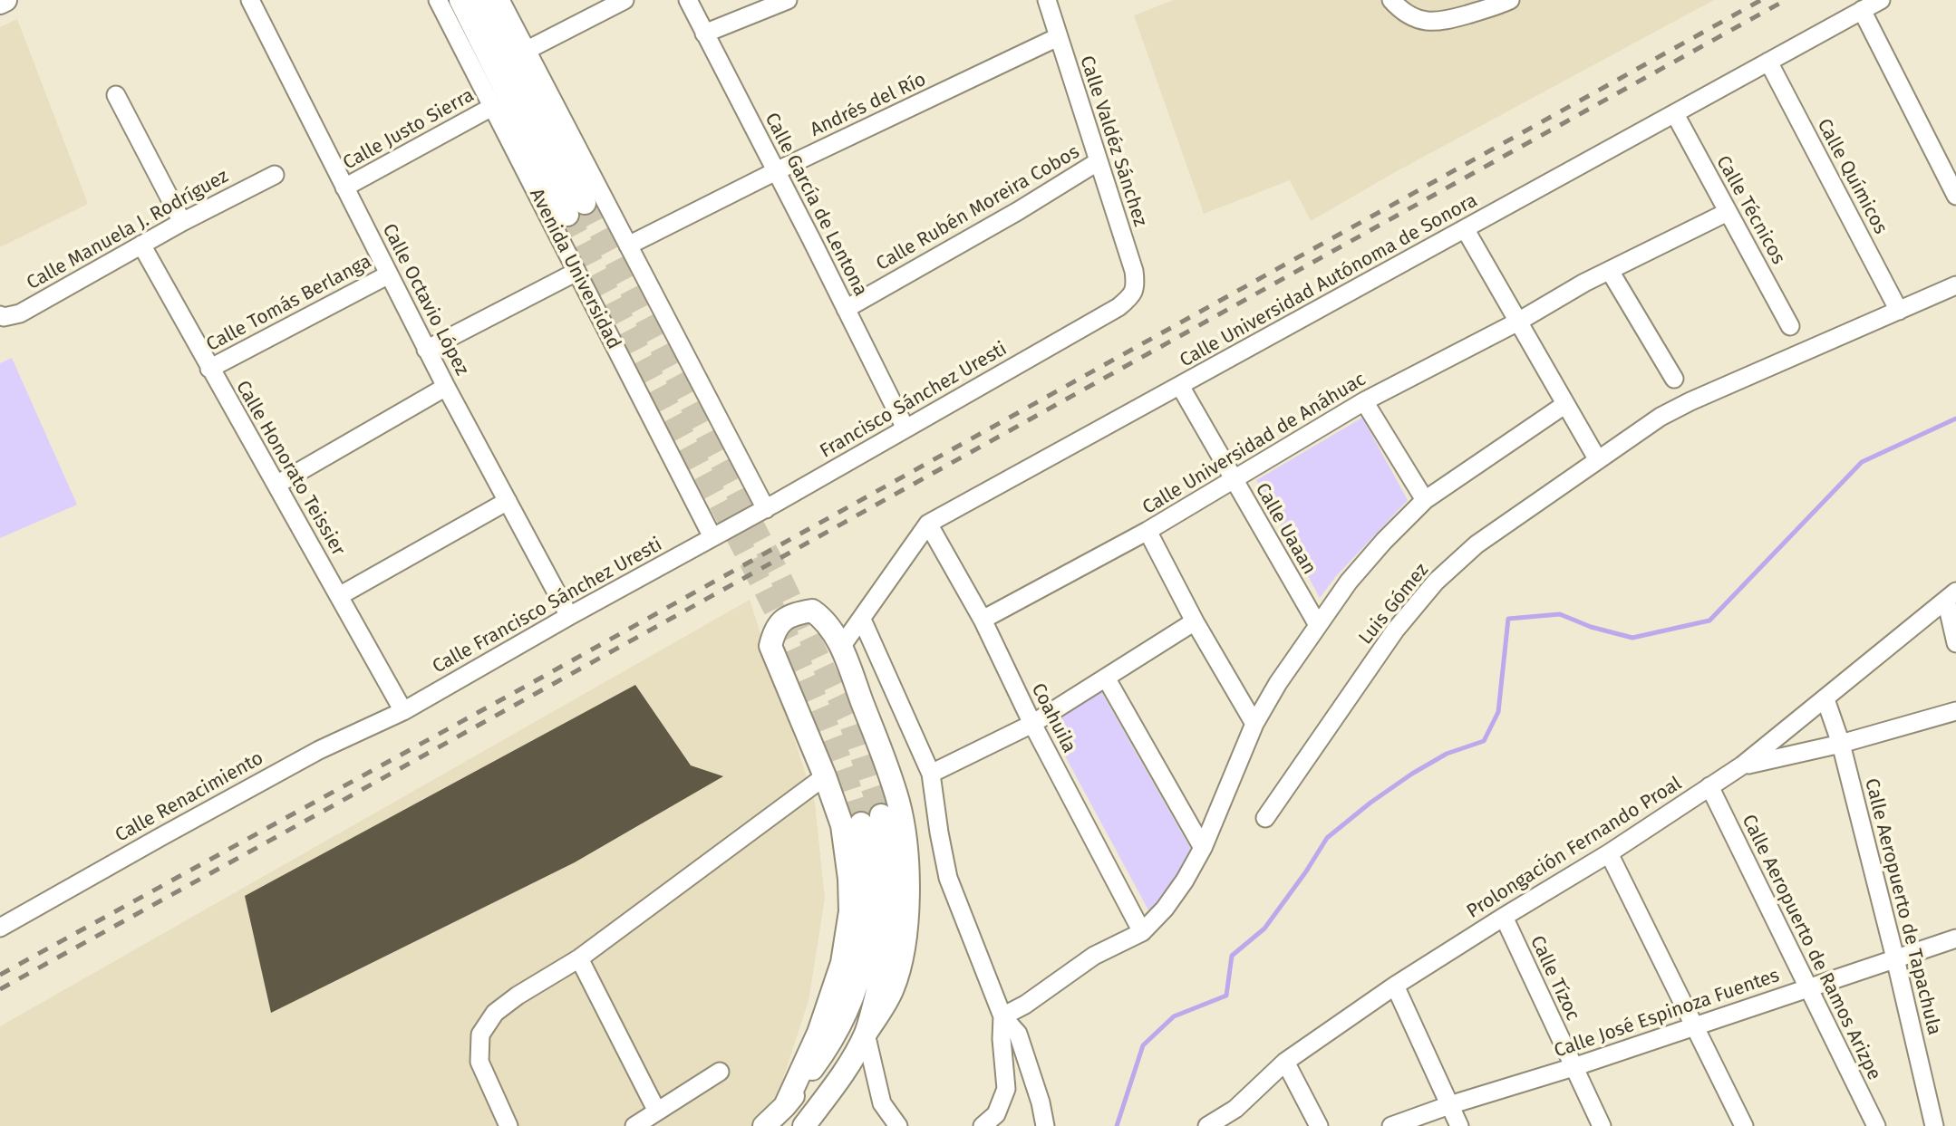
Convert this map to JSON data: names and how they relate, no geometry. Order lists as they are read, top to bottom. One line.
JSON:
{"streets":{"main road":["Avenida Universidad"],"street":["Andrés del Río","Calle Justo Sierra","Calle Valdéz Sánchez","Calle Químicos","Calle García de Lentona","Calle Rubén Moreira Cobos","Calle Técnicos","Calle Manuela J. Rodríguez","Calle Universidad Autónoma de Sonora","Calle Octavio López","Calle Tomás Berlanga","Francisco Sánchez Uresti","Calle Universidad de Anáhuac","Calle Honorato Teissier","Calle Uaaan","Luis Gómez","Calle Francisco Sánchez Uresti","Coahuila","Calle Renacimiento","Prolongación Fernando Proal","Calle Aeropuerto de Tapachula","Calle Aeropuerto de Ramos Arizpe","Calle Tízoc","Calle José Espinoza Fuentes"]},"crossings":[["Andrés del Río","Calle Valdéz Sánchez"],["Andrés del Río","Calle García de Lentona"],["Calle Justo Sierra","Avenida Universidad"],["Calle Justo Sierra","Calle Octavio López"],["Calle Valdéz Sánchez","Calle Rubén Moreira Cobos"],["Calle Valdéz Sánchez","Francisco Sánchez Uresti"],["Calle Químicos","Calle Universidad Autónoma de Sonora"],["Calle Químicos","Luis Gómez"],["Calle García de Lentona","Calle Rubén Moreira Cobos"],["Calle García de Lentona","Francisco Sánchez Uresti"],["Calle Técnicos","Calle Universidad Autónoma de Sonora"],["Calle Técnicos","Calle Universidad de Anáhuac"],["Calle Manuela J. Rodríguez","Calle Honorato Teissier"],["Avenida Universidad","Francisco Sánchez Uresti"],["Avenida Universidad","Calle Francisco Sánchez Uresti"],["Calle Universidad Autónoma de Sonora","Calle Uaaan"],["Calle Universidad Autónoma de Sonora","Coahuila"],["Calle Octavio López","Calle Tomás Berlanga"],["Calle Octavio López","Calle Francisco Sánchez Uresti"],["Calle Tomás Berlanga","Calle Honorato Teissier"],["Francisco Sánchez Uresti","Calle Francisco Sánchez Uresti"],["Calle Universidad de Anáhuac","Calle Uaaan"],["Calle Universidad de Anáhuac","Coahuila"],["Calle Honorato Teissier","Calle Francisco Sánchez Uresti"],["Calle Honorato Teissier","Calle Renacimiento"],["Calle Francisco Sánchez Uresti","Calle Renacimiento"],["Prolongación Fernando Proal","Calle Aeropuerto de Tapachula"],["Prolongación Fernando Proal","Calle Aeropuerto de Ramos Arizpe"],["Prolongación Fernando Proal","Calle Tízoc"],["Calle Aeropuerto de Tapachula","Calle José Espinoza Fuentes"],["Calle Aeropuerto de Ramos Arizpe","Calle José Espinoza Fuentes"],["Calle Tízoc","Calle José Espinoza Fuentes"]]}
